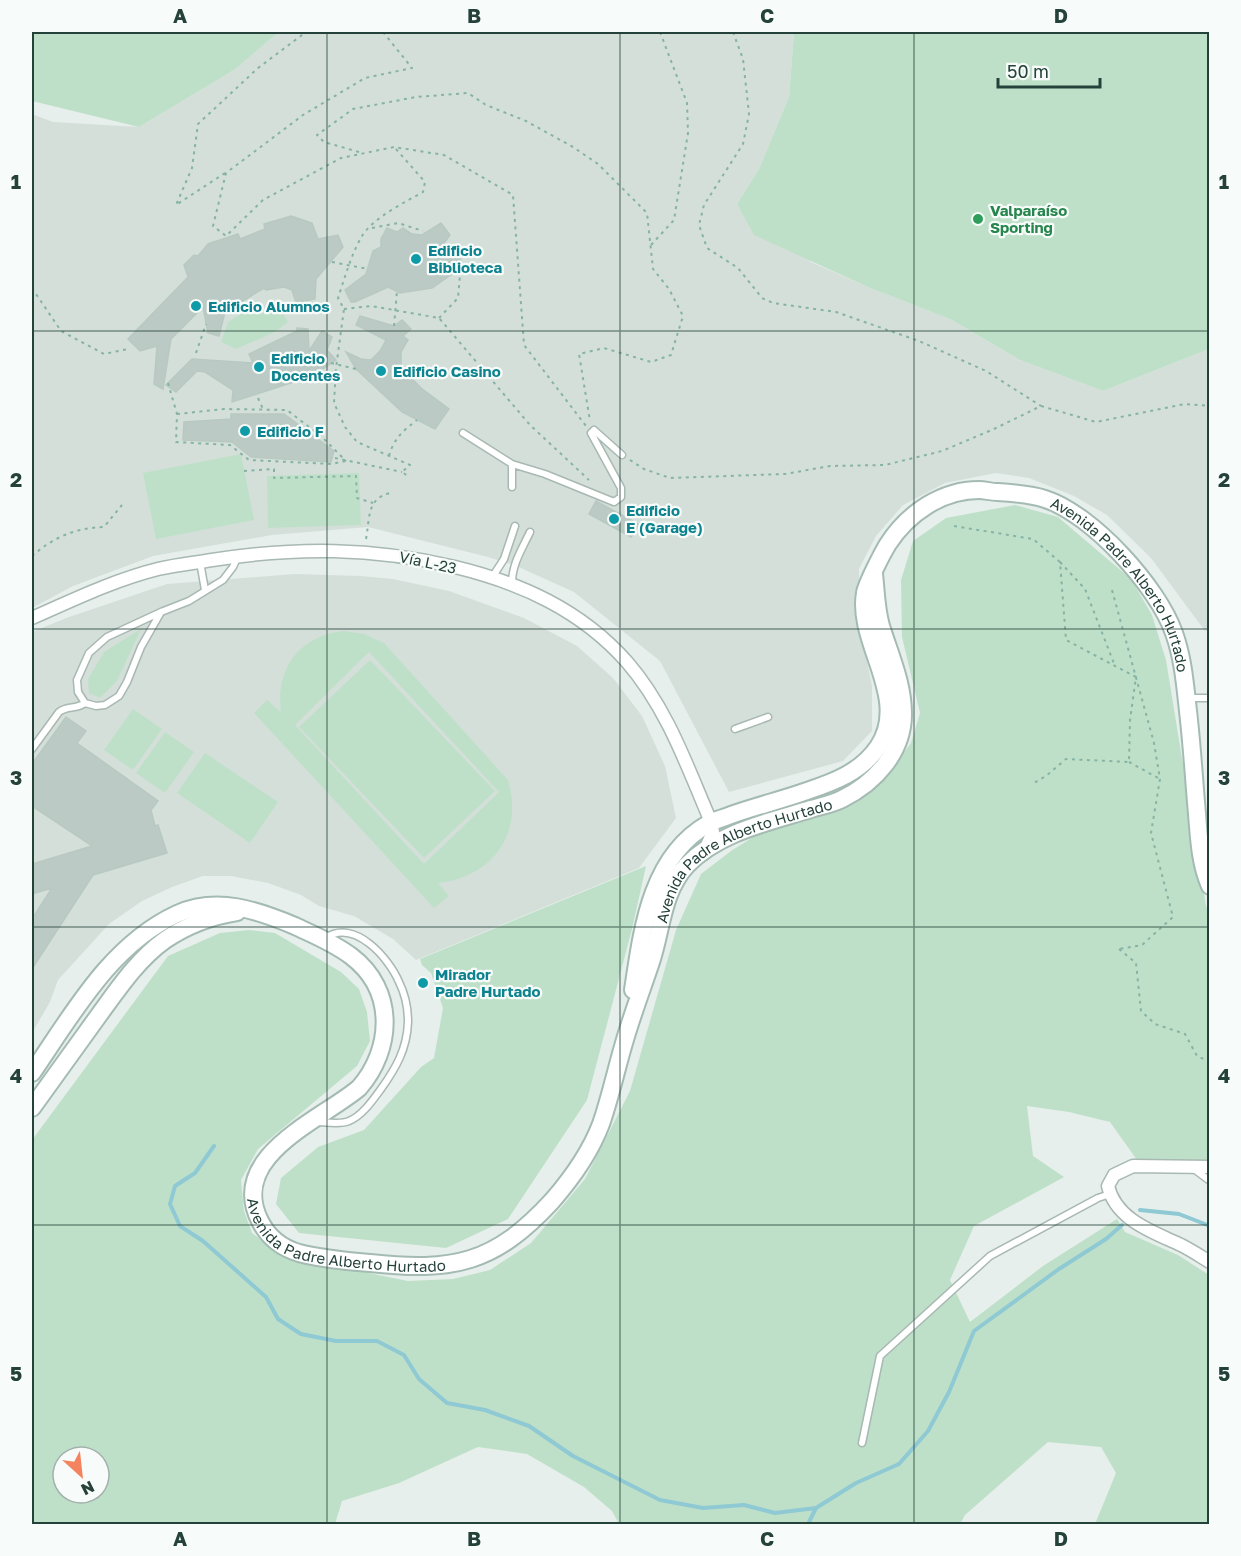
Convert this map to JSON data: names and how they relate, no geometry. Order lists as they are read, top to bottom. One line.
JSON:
{"streets":{"main road":["Avenida Padre Alberto Hurtado"],"street":["Vía L-23"]},"crossings":[["Vía L-23","Avenida Padre Alberto Hurtado"]],"places":["Valparaíso Sporting","Edificio Biblioteca","Edificio Alumnos","Edificio Docentes","Edificio Casino","Edificio F","Edificio E (Garage)","Mirador Padre Hurtado"],"scale_bar":"50 m","north":"bottom right","grid":{"columns":["A","B","C","D"],"rows":["1","2","3","4","5"]}}
